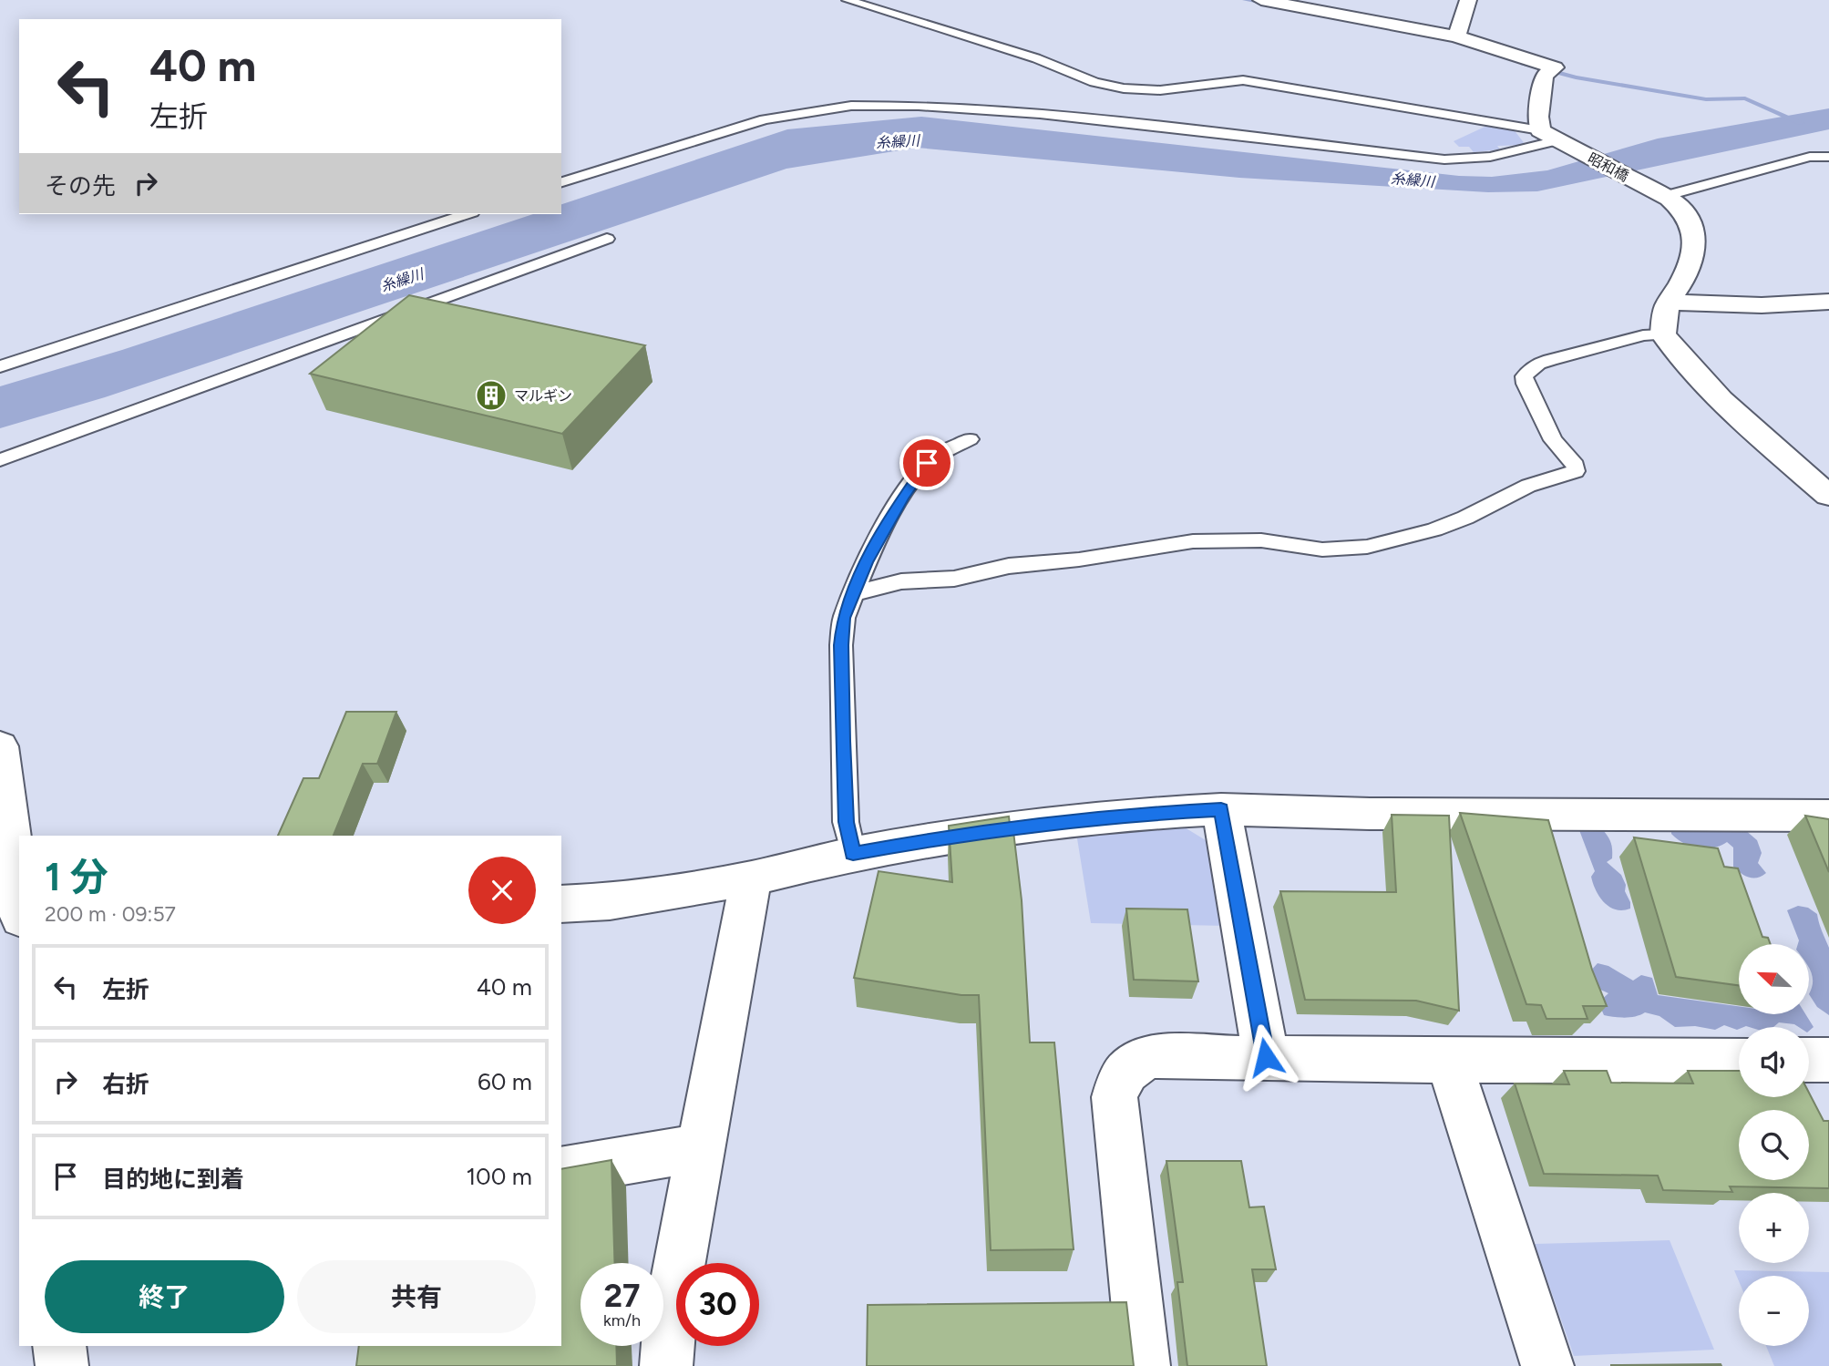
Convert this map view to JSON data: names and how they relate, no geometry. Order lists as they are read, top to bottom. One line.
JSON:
{"streets":{"street":["昭和橋"]},"water":["糸繰川"],"places":{"building":["マルギン"]},"north":"top left","page":{"turn":["40 m","左折"],"then":"その先","heading":["1 分","200 m · 09:57"],"map_buttons":["+","−"],"list":[{"name":"左折","value":"40 m"},{"name":"右折","value":"60 m"},{"name":"目的地に到着","value":"100 m"}],"buttons":["終了","共有"],"speed":"27 km/h","limit":"30"}}
